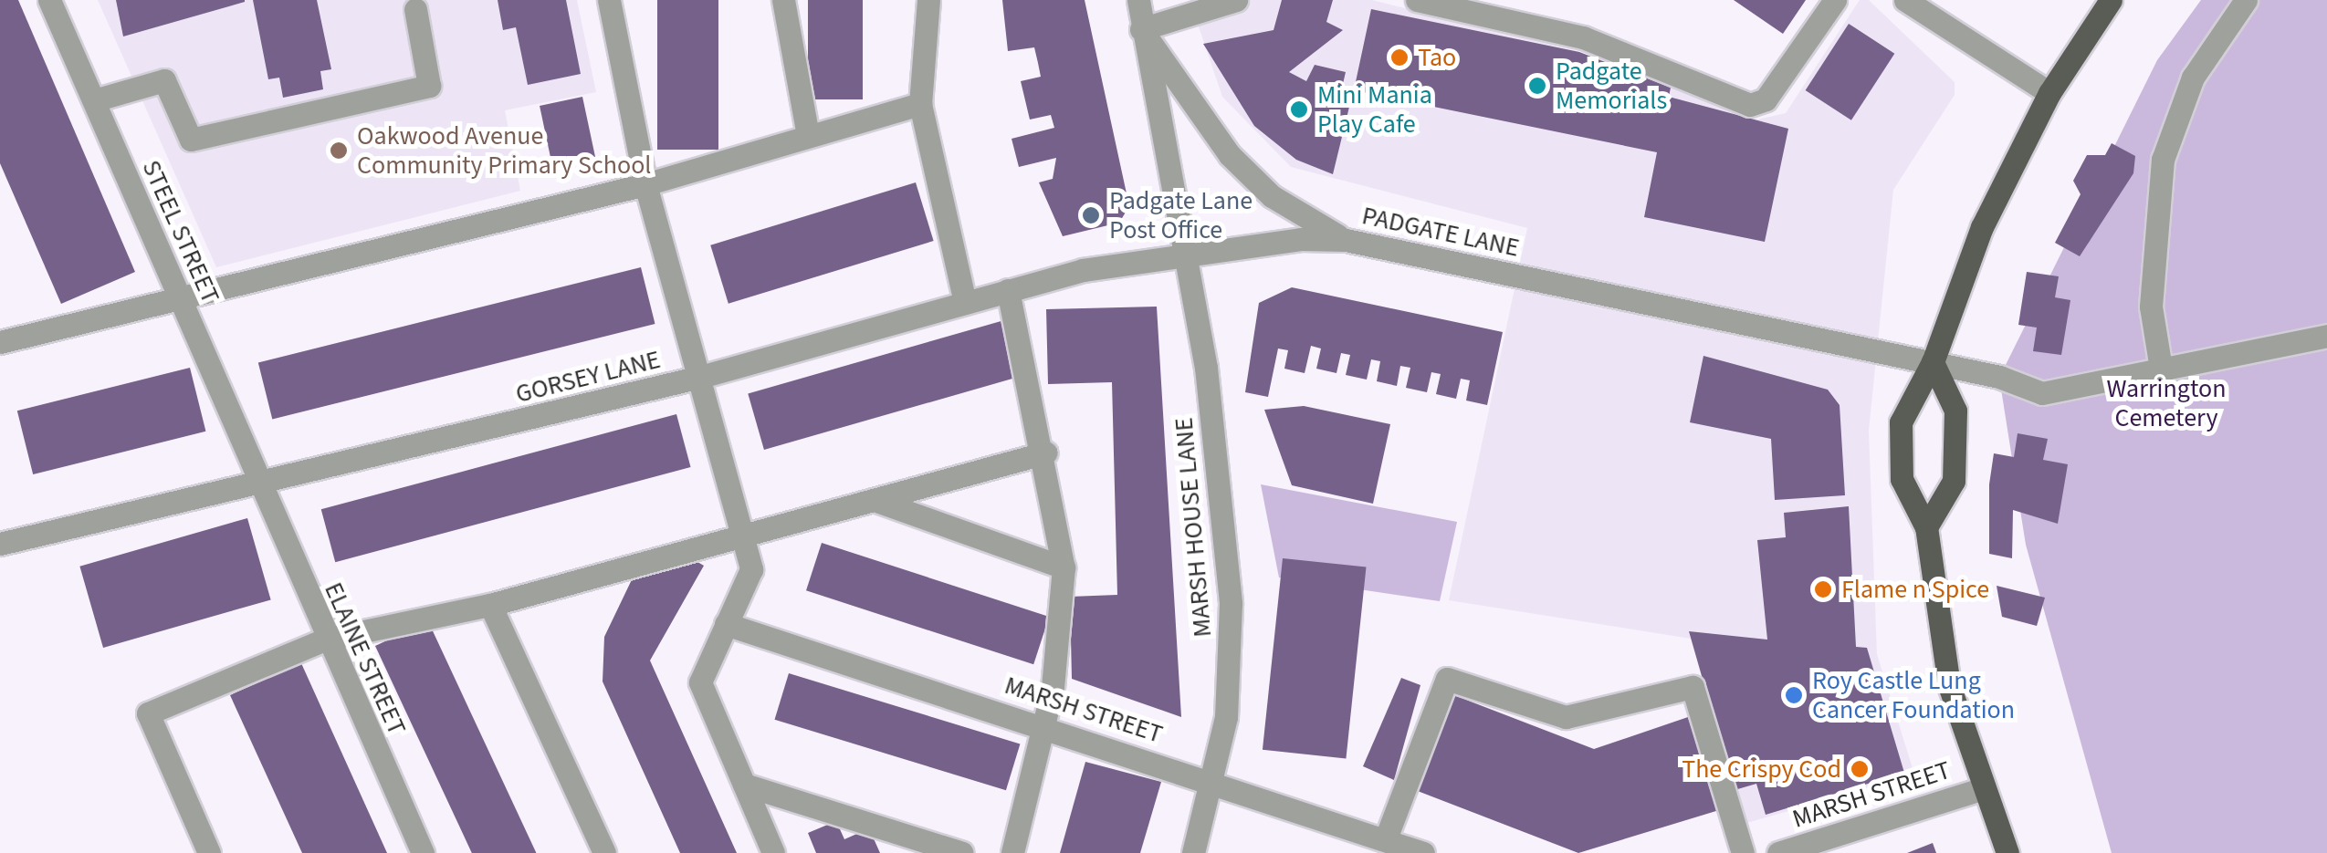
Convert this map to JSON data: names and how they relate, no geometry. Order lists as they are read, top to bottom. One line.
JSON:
{"streets":{"street":["STEEL STREET","PADGATE LANE","GORSEY LANE","MARSH HOUSE LANE","ELAINE STREET","MARSH STREET"]},"crossings":[["STEEL STREET","GORSEY LANE"],["STEEL STREET","ELAINE STREET"],["PADGATE LANE","GORSEY LANE"],["PADGATE LANE","MARSH HOUSE LANE"],["GORSEY LANE","MARSH HOUSE LANE"],["GORSEY LANE","ELAINE STREET"],["MARSH HOUSE LANE","MARSH STREET"]],"parks":["Warrington Cemetery"],"places":["Tao","Padgate Memorials","Mini Mania Play Cafe","Oakwood Avenue Community Primary School","Padgate Lane Post Office","Flame n Spice","Roy Castle Lung Cancer Foundation","The Crispy Cod"]}
